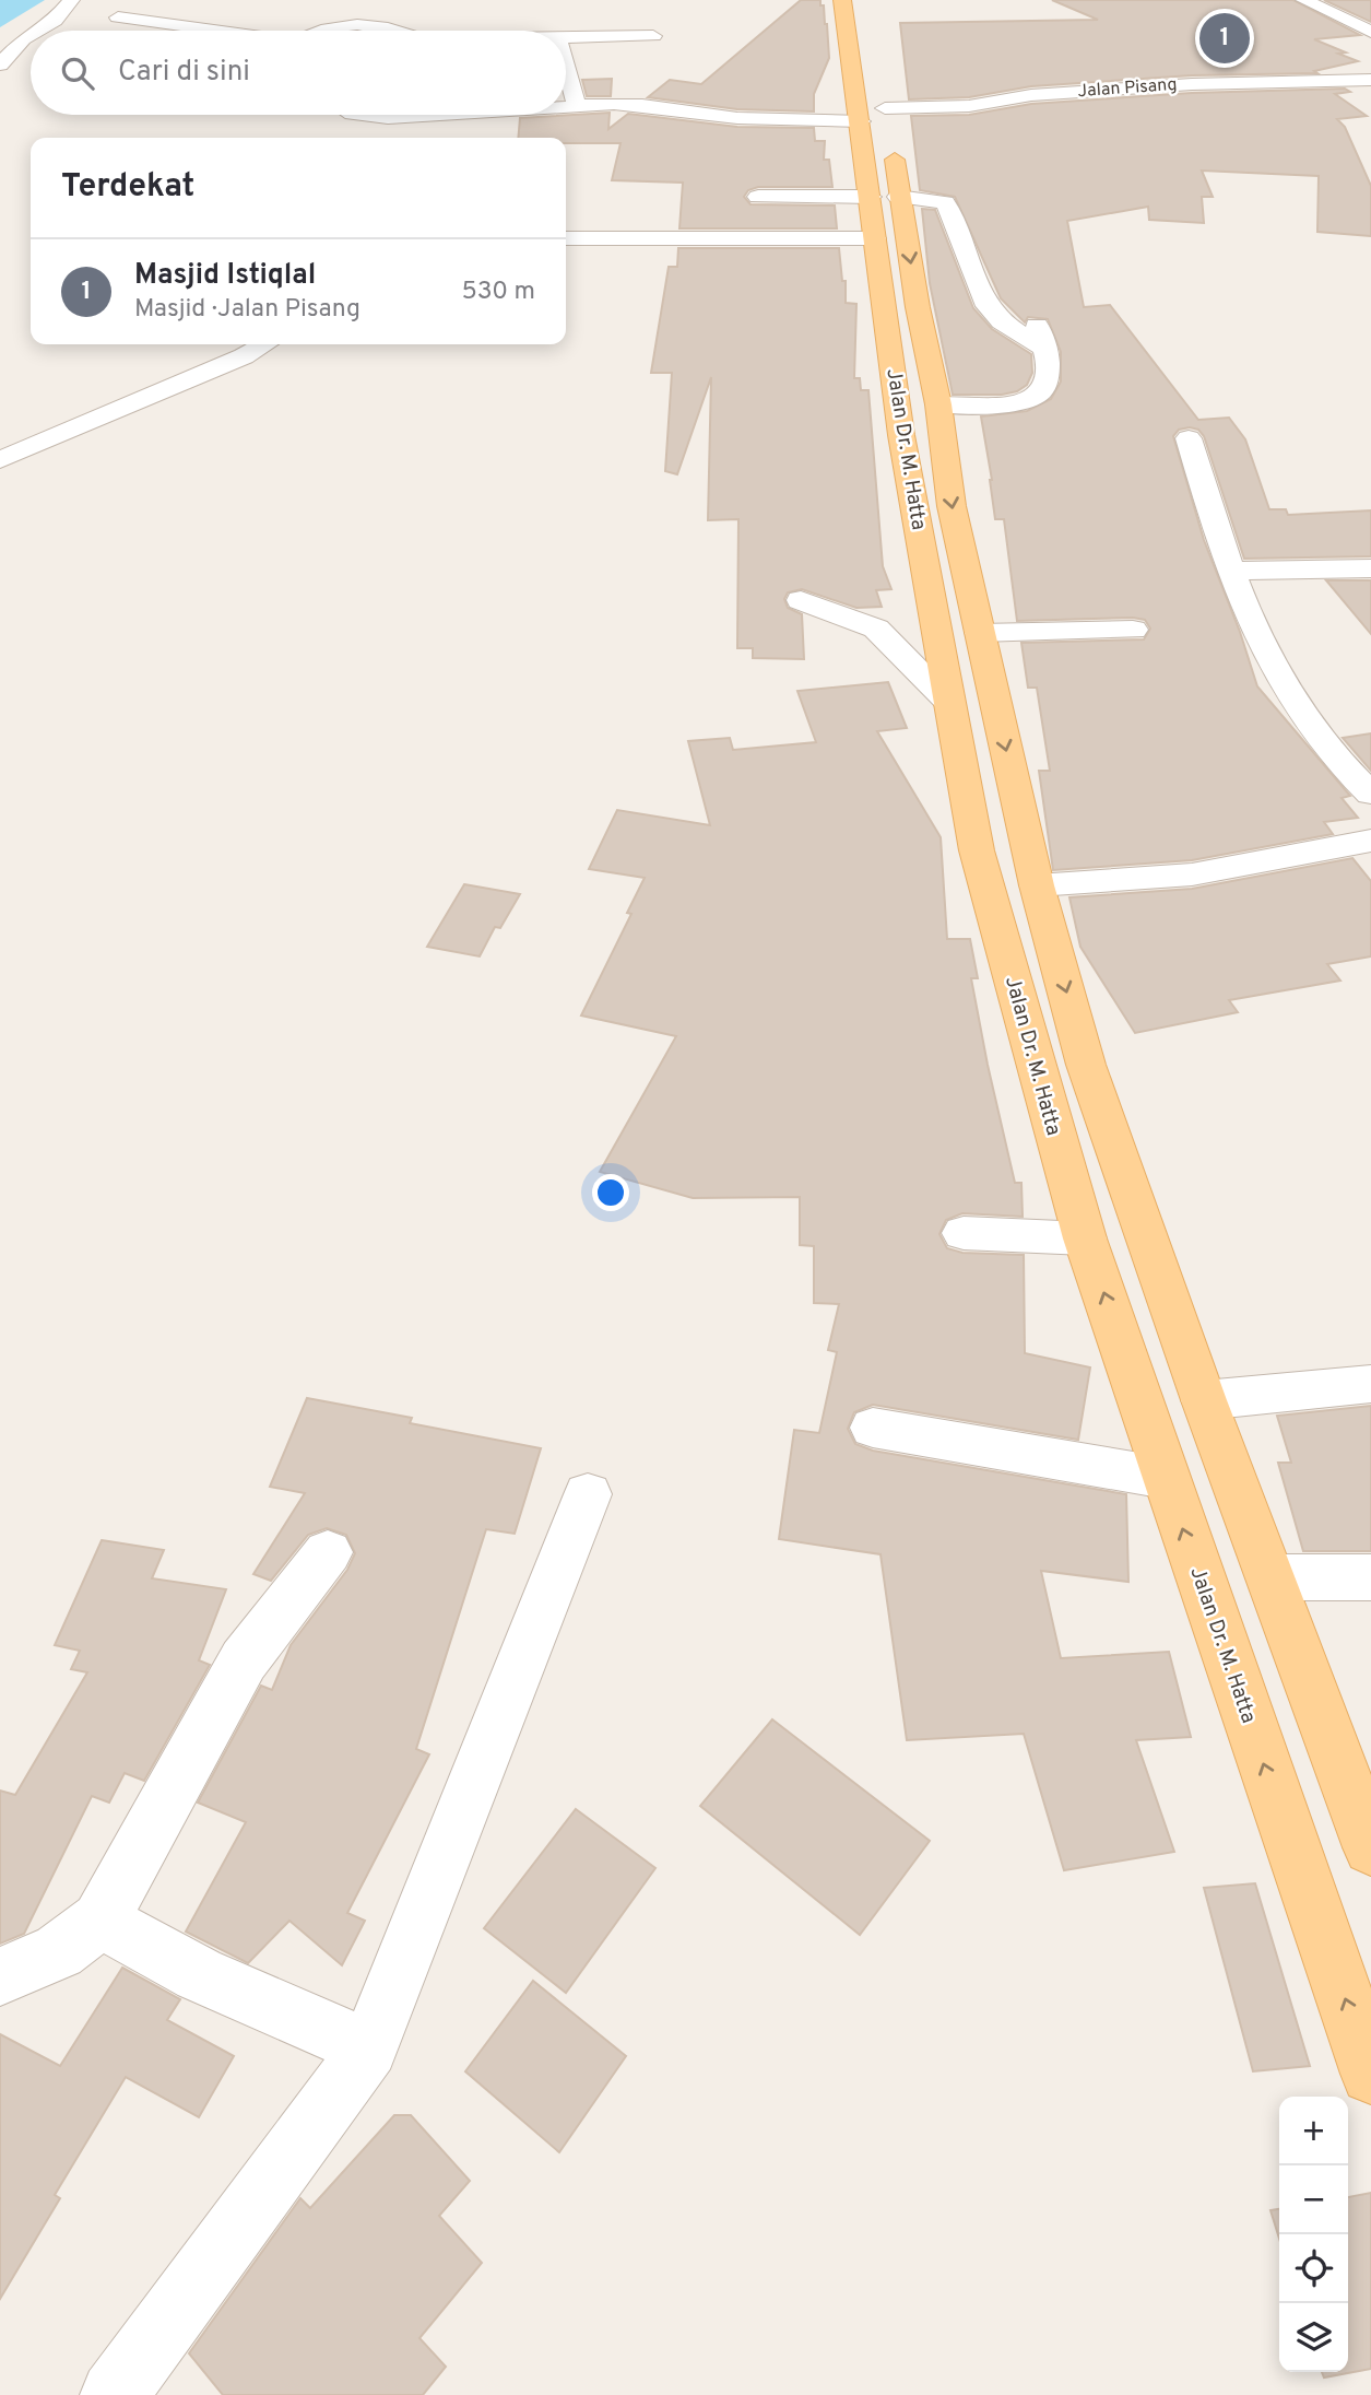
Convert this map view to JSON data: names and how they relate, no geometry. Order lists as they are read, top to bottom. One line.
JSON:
{"streets":{"main road":["Jalan Dr. M. Hatta"],"street":["Jalan Pisang"]},"crossings":[["Jalan Pisang","Jalan Dr. M. Hatta"]],"page":{"pins":"1","search":"Cari di sini","heading":"Terdekat","list":[{"mark":"1","name":"Masjid Istiqlal","note":"Masjid · Jalan Pisang","value":"530 m"}],"map_buttons":["+","−"]}}
